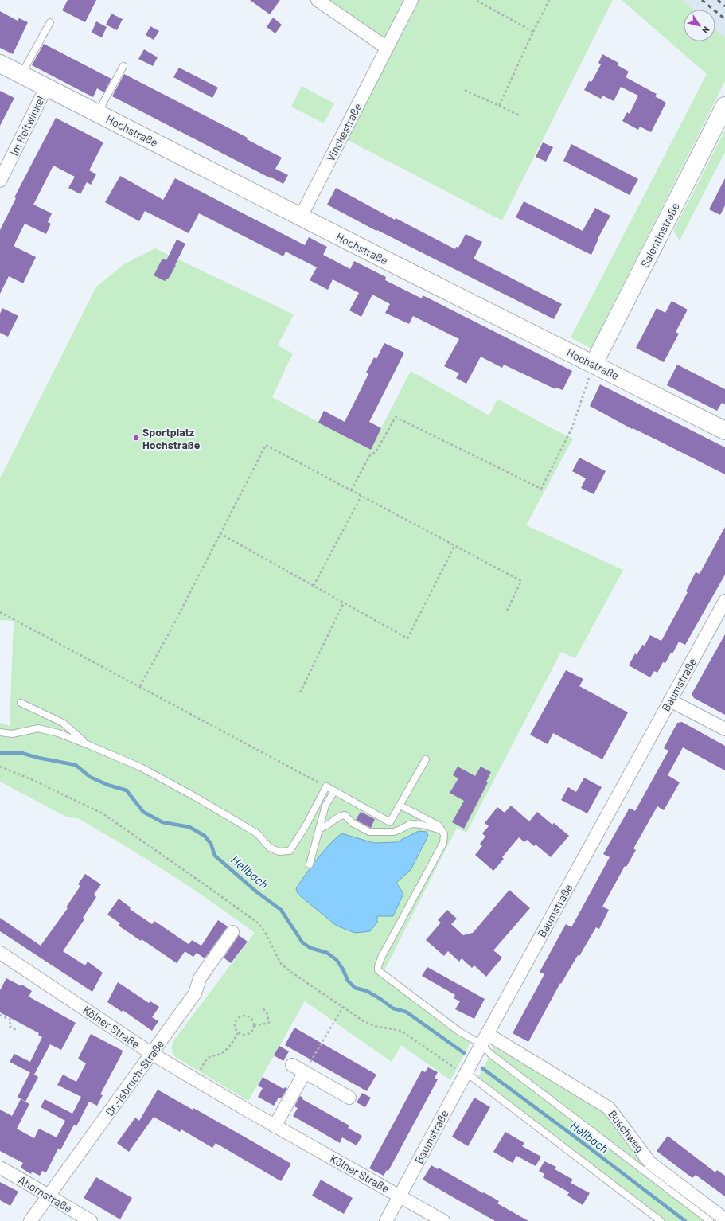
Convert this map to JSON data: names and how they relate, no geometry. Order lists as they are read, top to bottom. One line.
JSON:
{"streets":{"street":["Im Reitwinkel","Hochstraße","Vinckestraße","Salentinstraße","Baumstraße","Kölner Straße","Dr.-Isbruch-Straße","Buschweg","Ahornstraße"]},"crossings":[["Im Reitwinkel","Hochstraße"],["Hochstraße","Vinckestraße"],["Hochstraße","Salentinstraße"],["Baumstraße","Kölner Straße"],["Baumstraße","Buschweg"],["Kölner Straße","Dr.-Isbruch-Straße"],["Dr.-Isbruch-Straße","Ahornstraße"]],"water":["Hellbach"],"places":["Sportplatz Hochstraße"],"north":"bottom right"}
